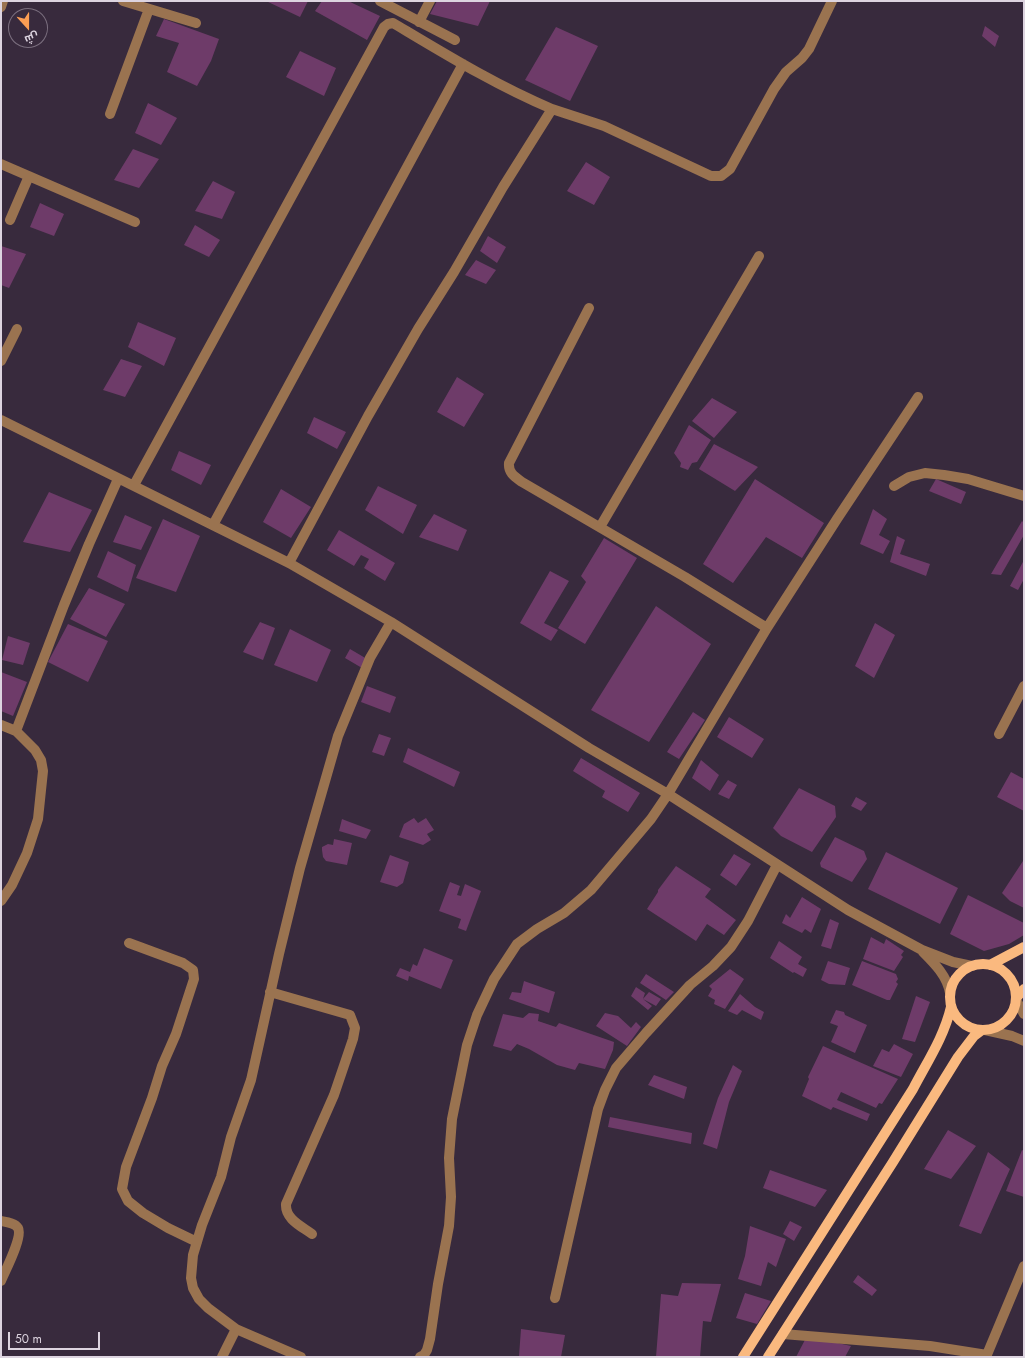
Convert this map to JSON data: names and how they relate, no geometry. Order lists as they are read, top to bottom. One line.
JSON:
{"scale_bar":"50 m","north":"bottom"}
